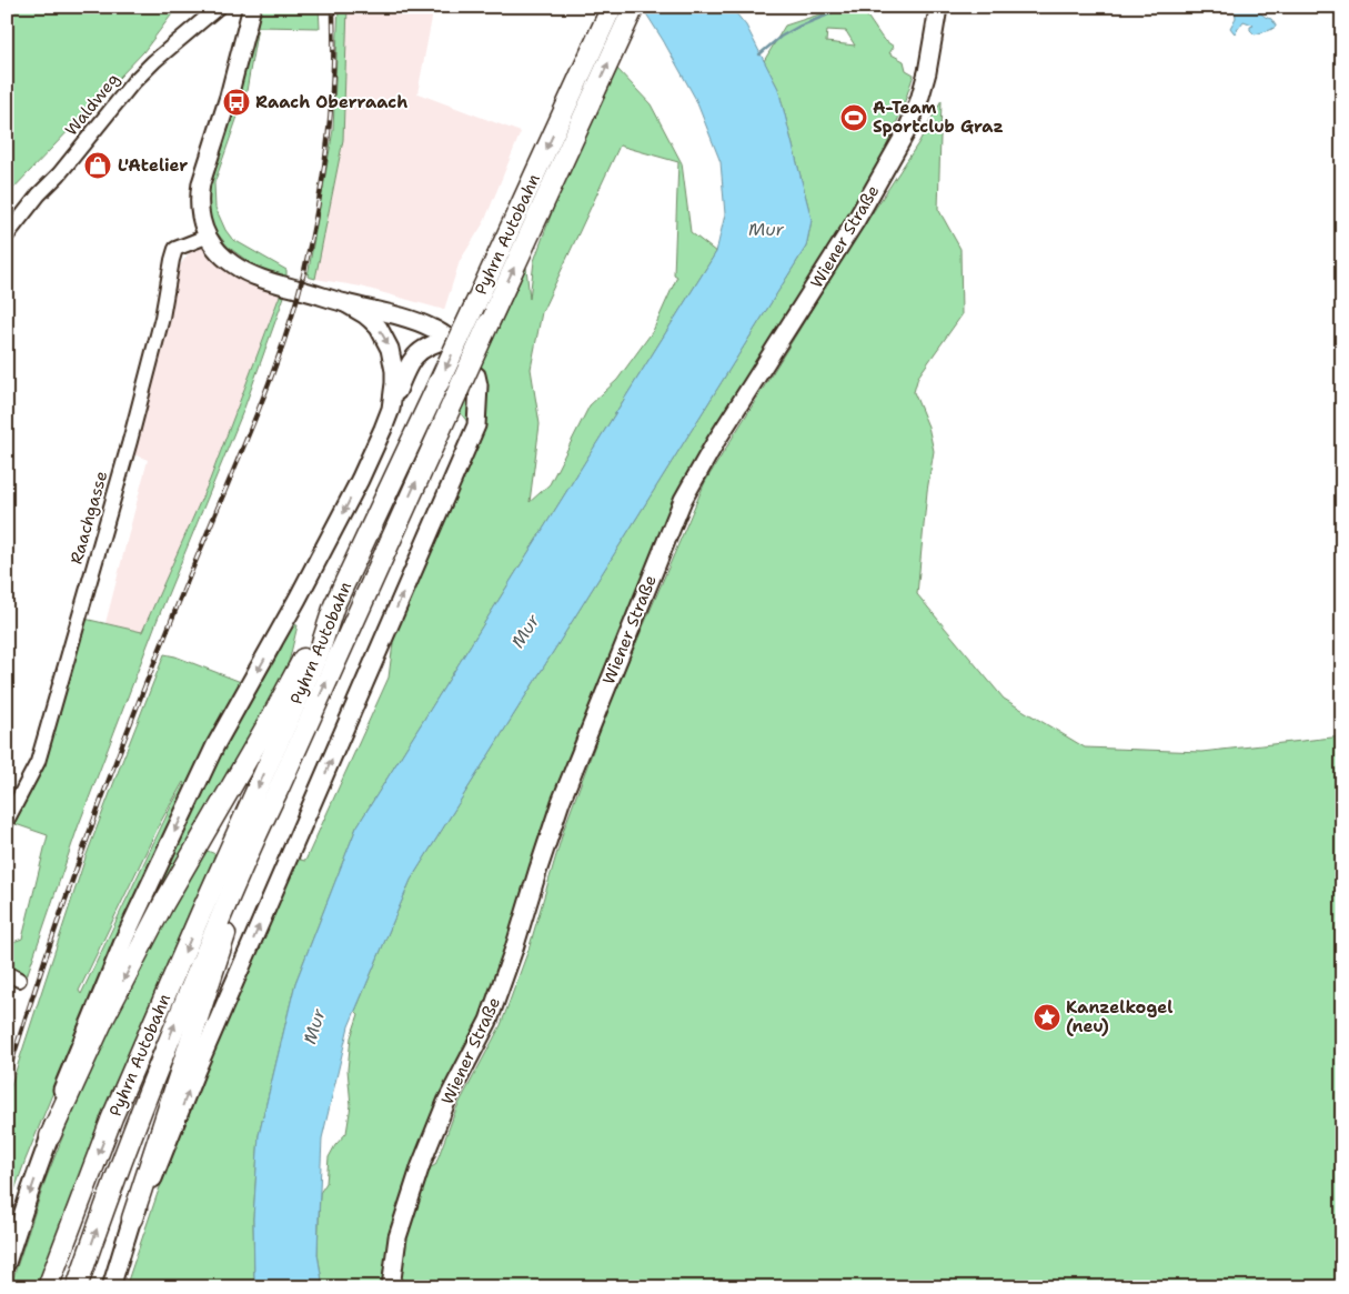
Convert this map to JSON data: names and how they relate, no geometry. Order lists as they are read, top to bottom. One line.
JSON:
{"streets":{"highway":["Pyhrn Autobahn"],"main road":["Wiener Straße"],"street":["Waldweg","Raachgasse"]},"water":["Mur"],"places":{"bus stop":["Raach Oberraach"],"sports":["A-Team Sportclub Graz"],"shop":["L'Atelier"],"place":["Kanzelkogel (neu)"]}}
